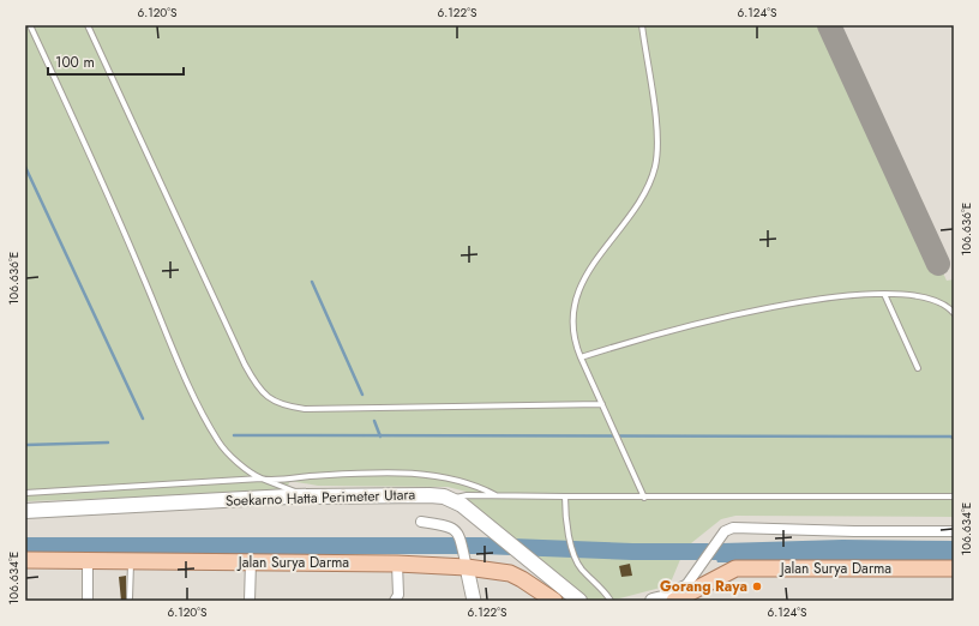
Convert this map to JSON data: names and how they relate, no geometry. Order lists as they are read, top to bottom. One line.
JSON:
{"streets":{"main road":["Soekarno Hatta Perimeter Utara","Jalan Surya Darma"]},"places":["Gorang Raya"],"scale_bar":"100 m","coordinates":["6.120°S","6.122°S","6.124°S","106.636°E","106.634°E"]}
